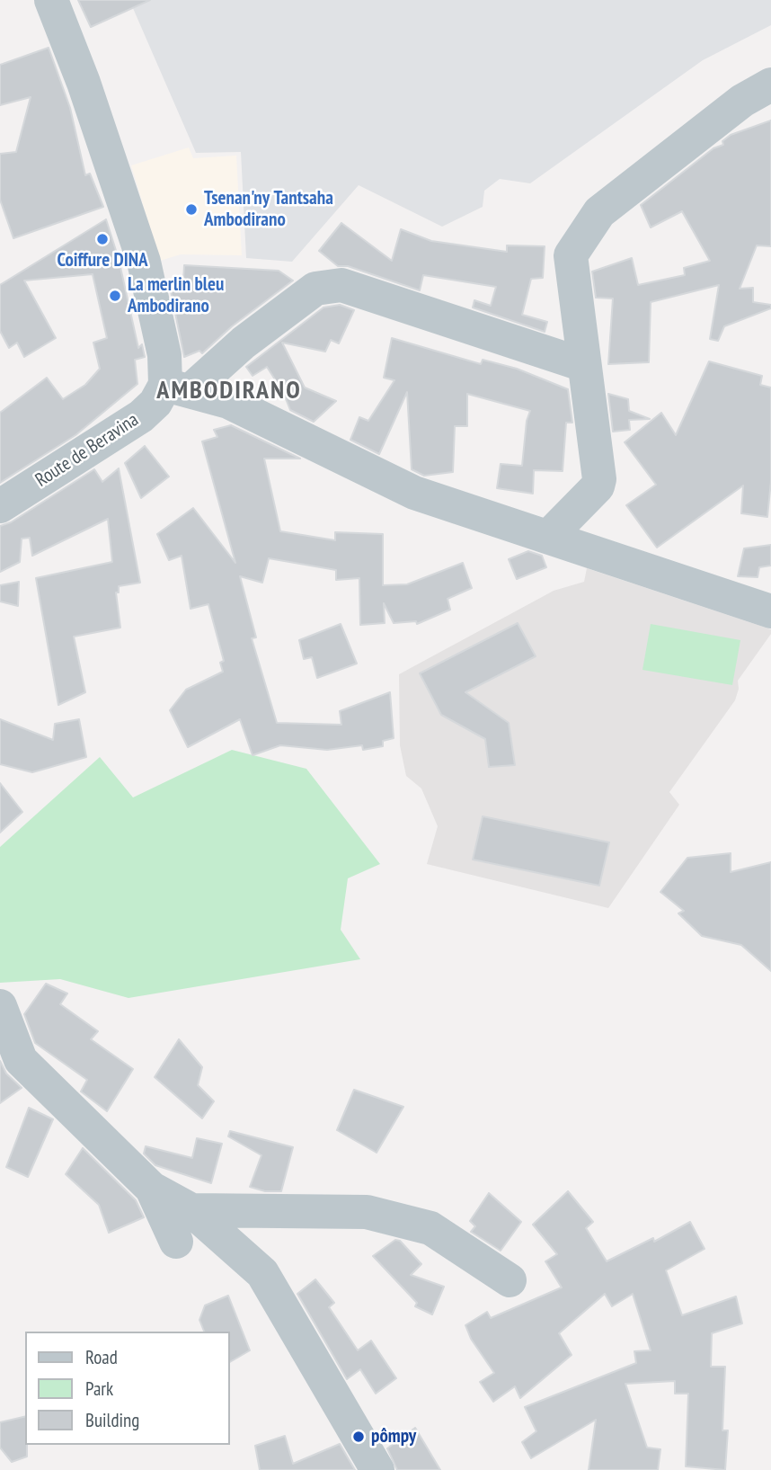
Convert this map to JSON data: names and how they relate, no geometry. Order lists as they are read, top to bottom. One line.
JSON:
{"streets":{"street":["Route de Beravina"]},"districts":["AMBODIRANO"],"places":["Tsenan'ny Tantsaha Ambodirano","Coiffure DINA","La merlin bleu Ambodirano","pômpy"],"legend":["Road","Park","Building"]}
